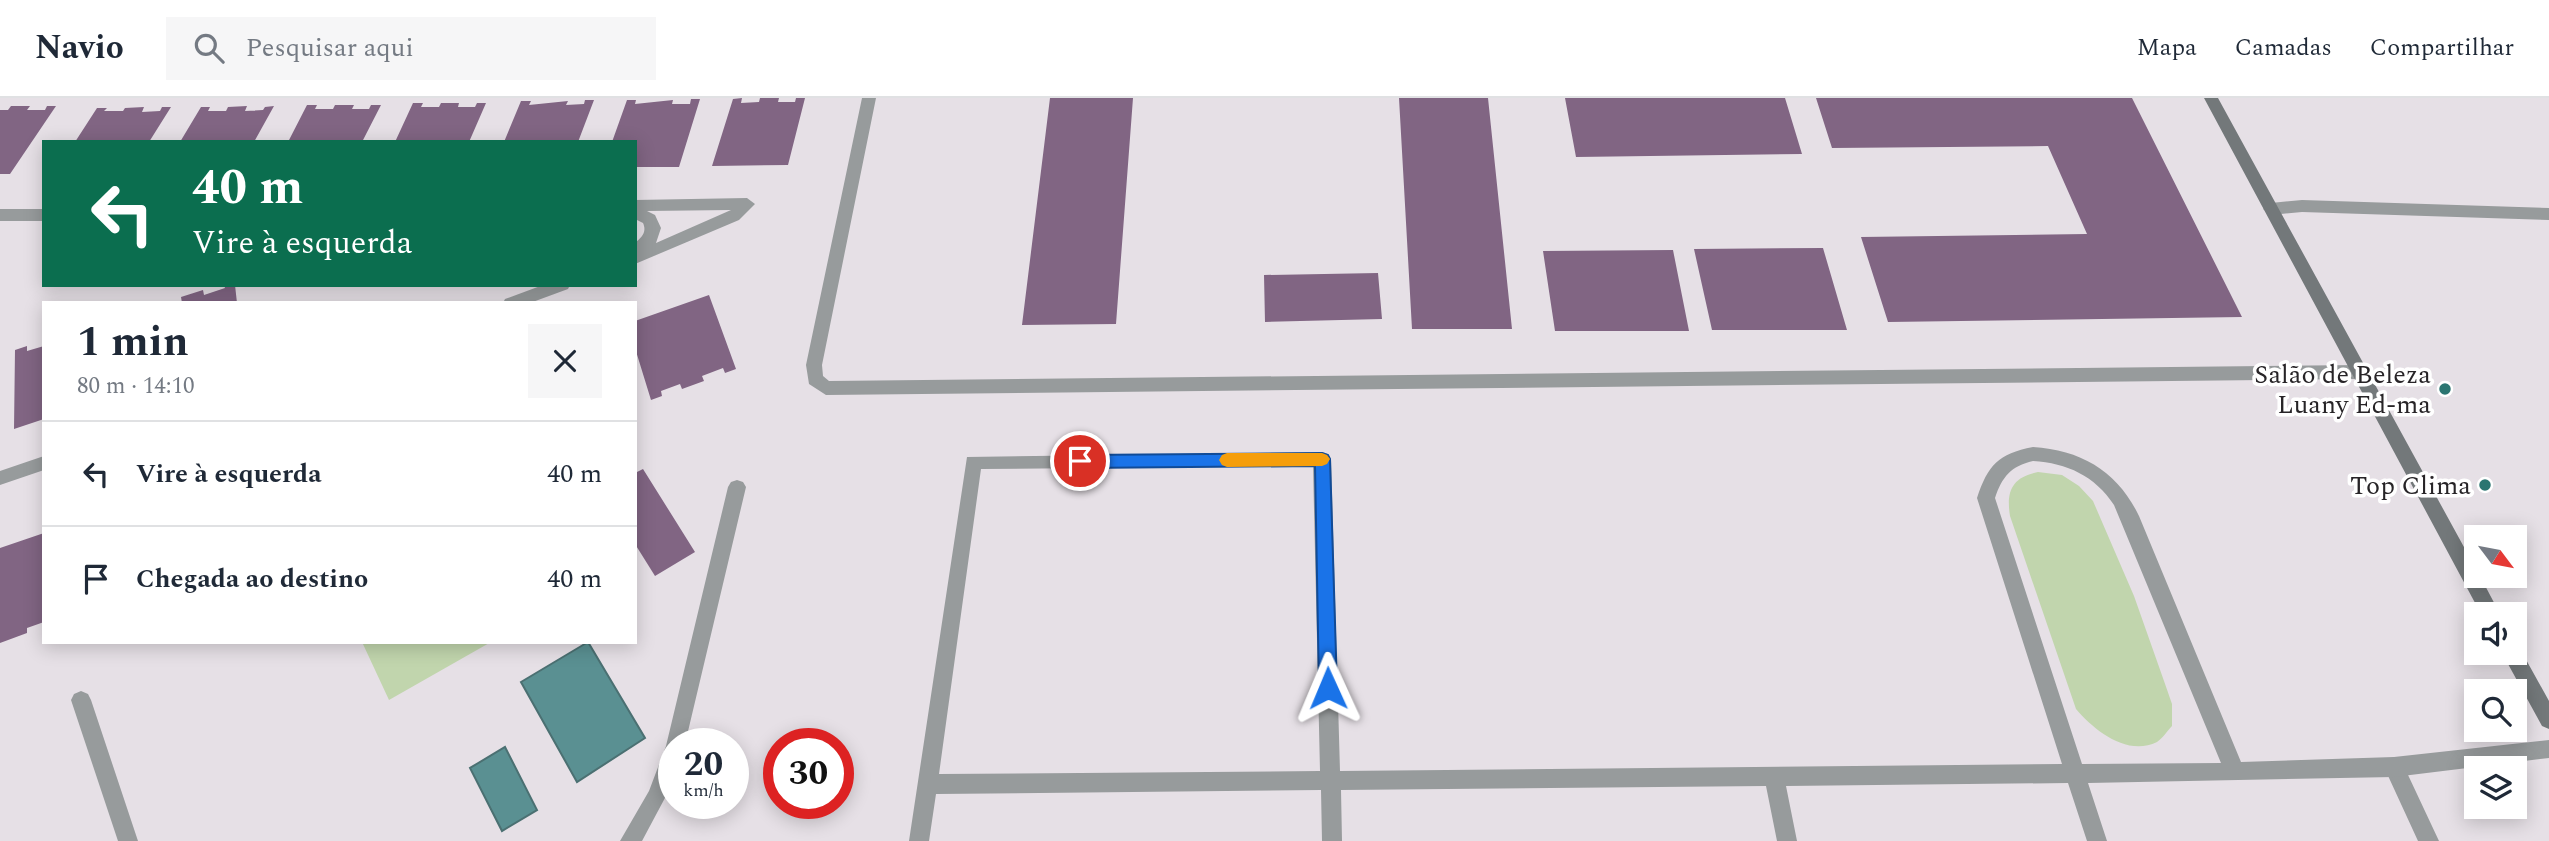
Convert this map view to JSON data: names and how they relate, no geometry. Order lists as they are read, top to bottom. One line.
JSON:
{"places":["Salão de Beleza Luany Ed-ma","Top Clima"],"north":"bottom right","page":{"header":"Navio","search":"Pesquisar aqui","nav":["Mapa","Camadas","Compartilhar"],"turn":["40 m","Vire à esquerda"],"heading":["1 min","80 m · 14:10"],"list":[{"name":"Vire à esquerda","value":"40 m"},{"name":"Chegada ao destino","value":"40 m"}],"speed":"20 km/h","limit":"30"}}
